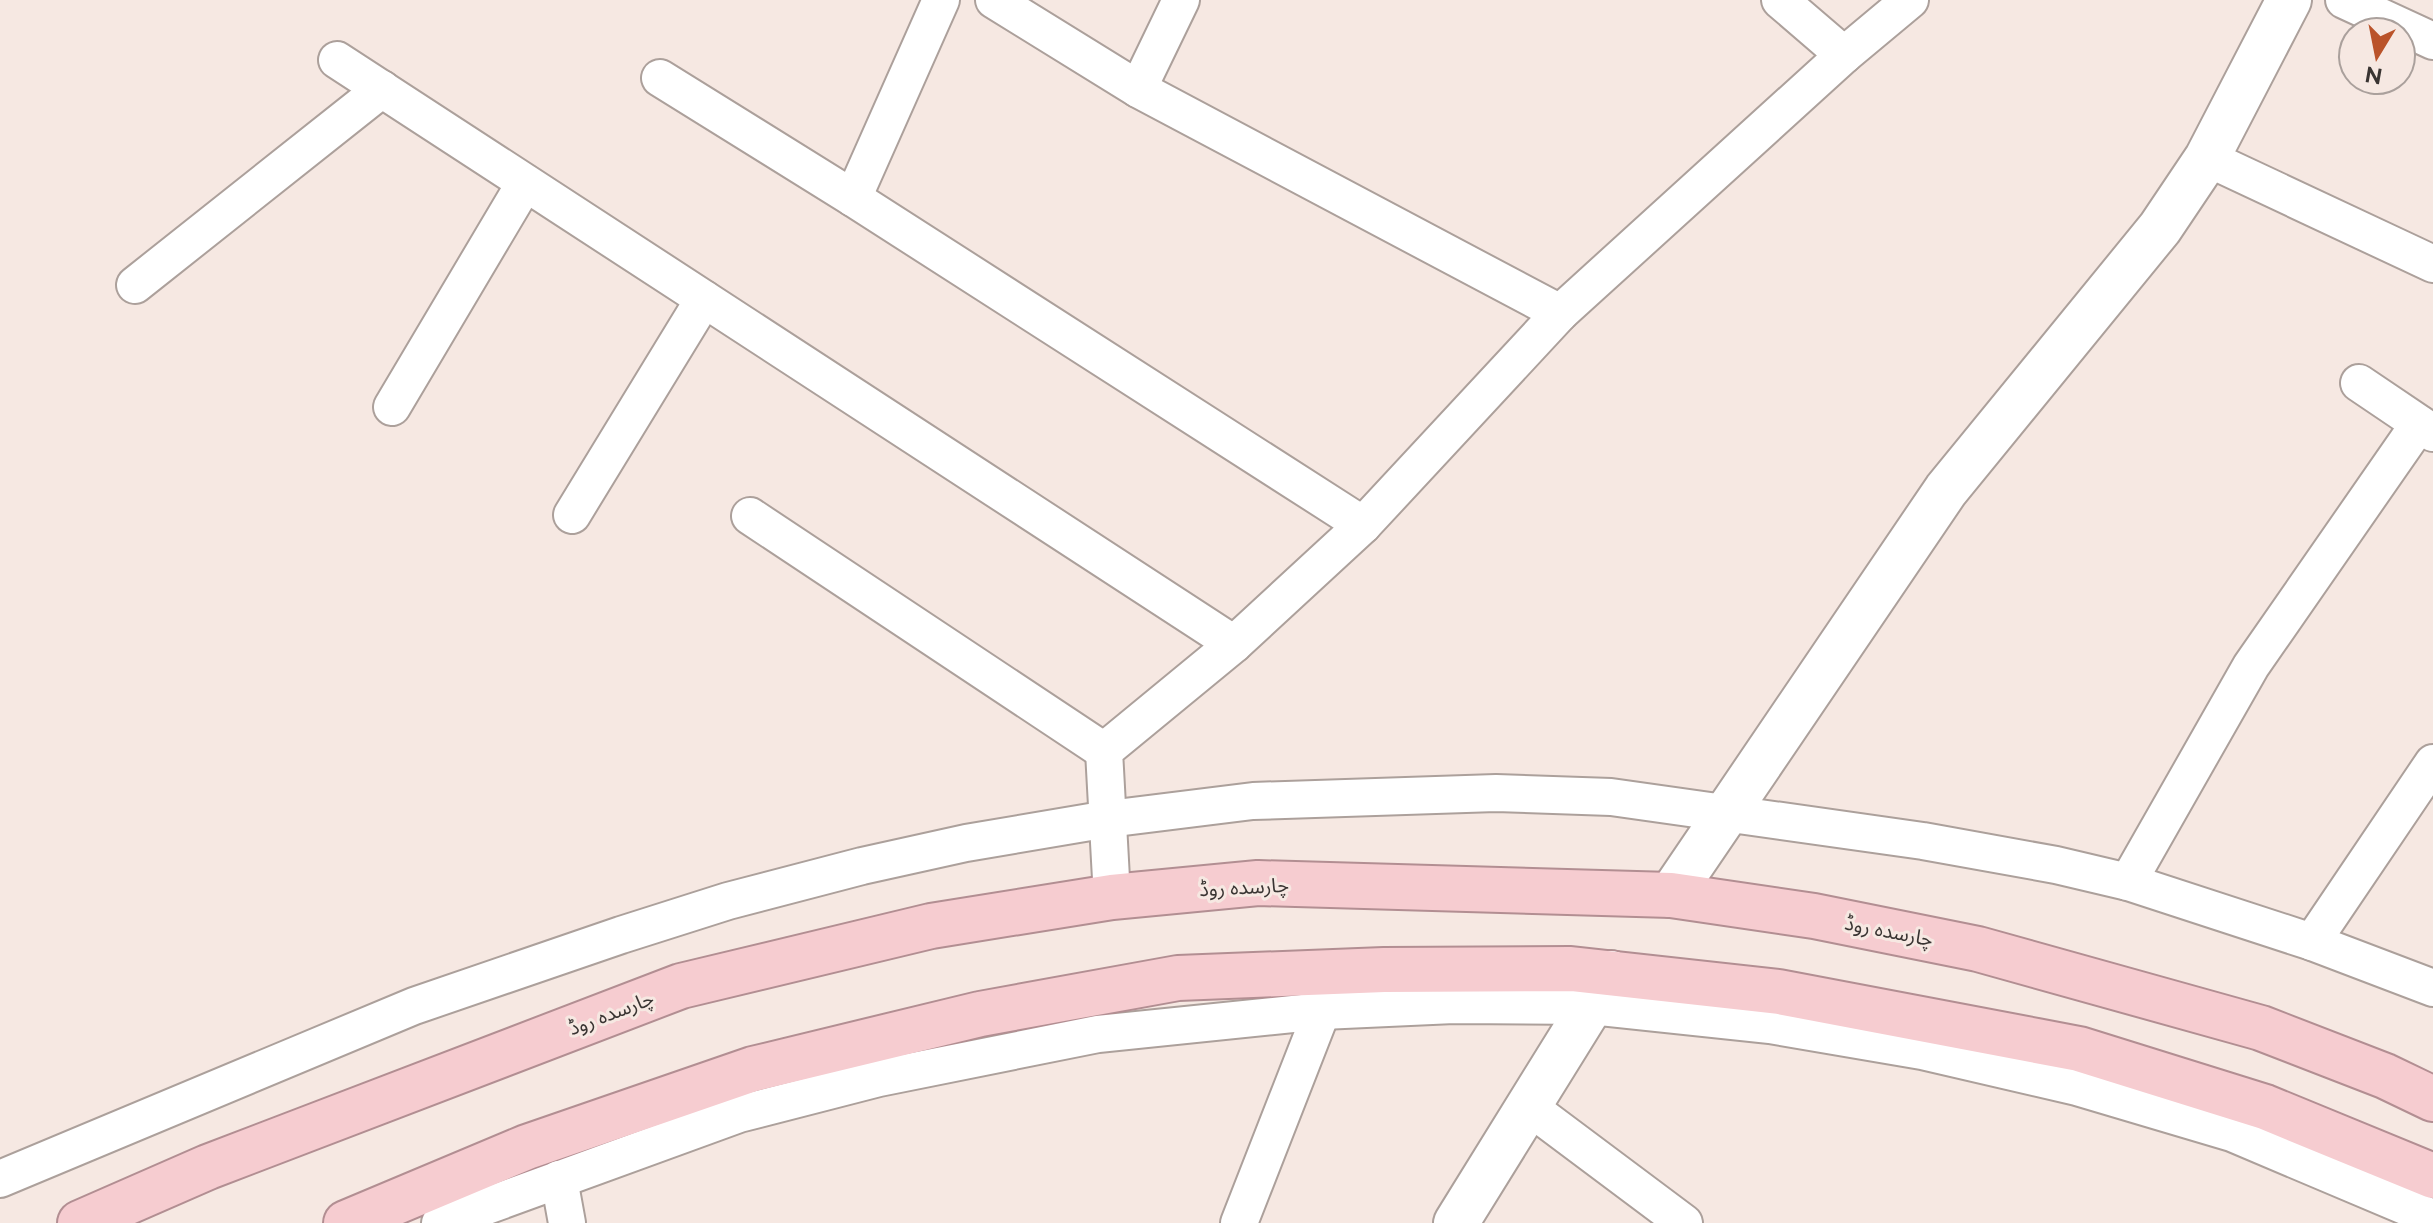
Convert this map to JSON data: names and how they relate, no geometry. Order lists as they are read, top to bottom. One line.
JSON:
{"streets":{"highway":["چارسدہ روڈ"]},"north":"bottom"}
